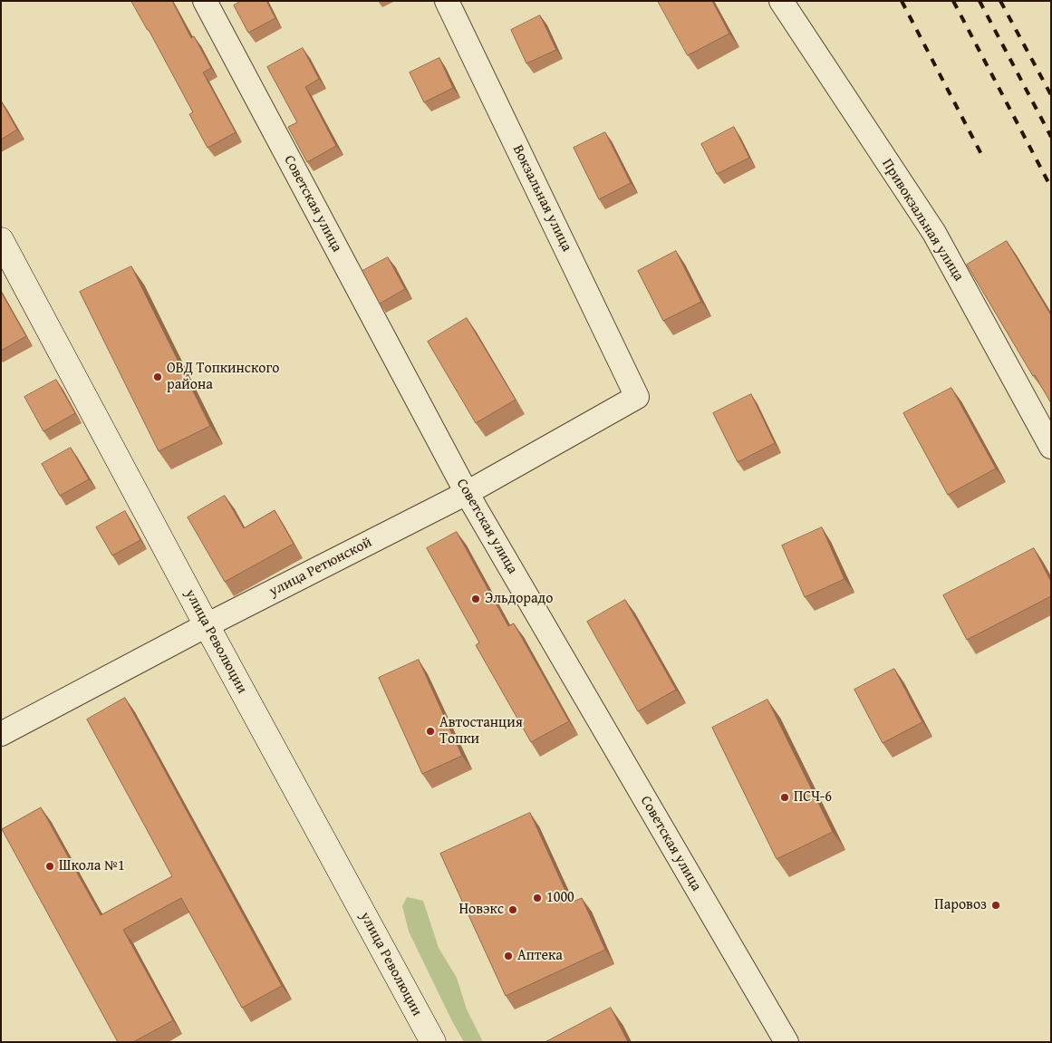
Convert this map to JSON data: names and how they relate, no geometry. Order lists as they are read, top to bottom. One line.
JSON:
{"streets":{"street":["Вокзальная улица","Советская улица","Привокзальная улица","улица Ретюнской","улица Революции"]},"crossings":[["Вокзальная улица","улица Ретюнской"],["Советская улица","улица Ретюнской"],["улица Ретюнской","улица Революции"]],"places":["ОВД Топкинского района","Эльдорадо","Автостанция Топки","ПСЧ-6","Школа №1","1000","Паровоз","Новэкс","Аптека"]}
